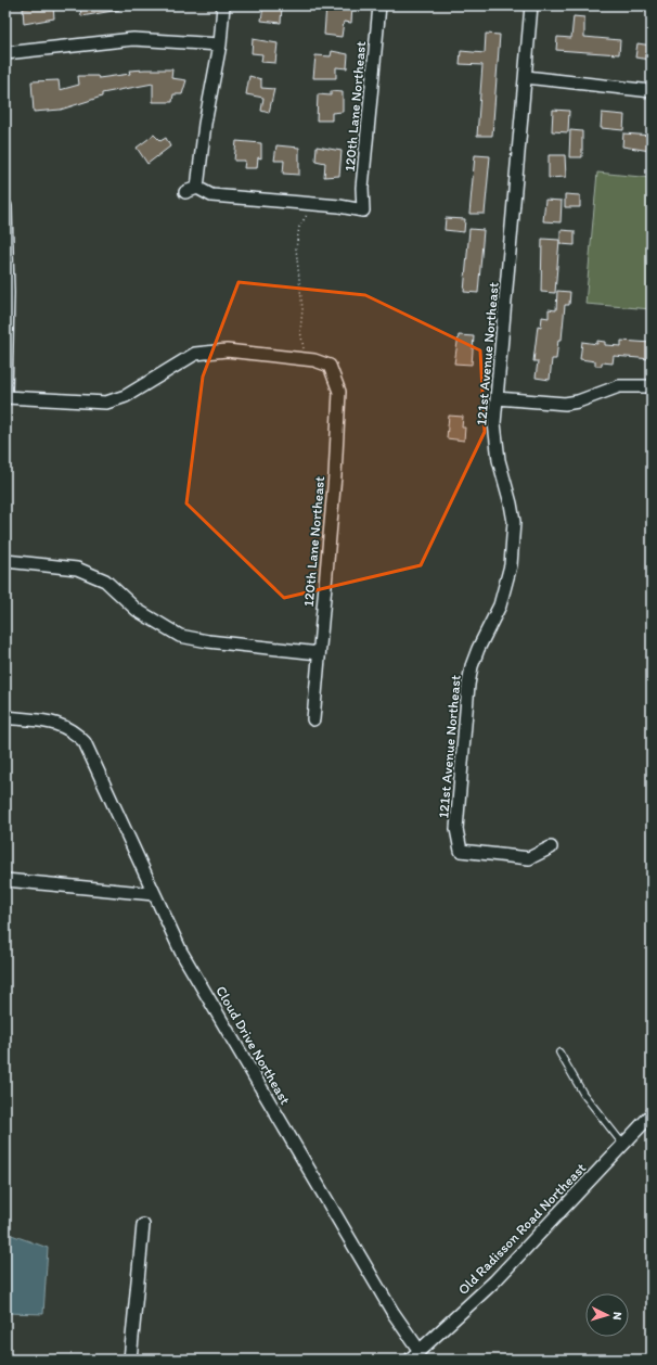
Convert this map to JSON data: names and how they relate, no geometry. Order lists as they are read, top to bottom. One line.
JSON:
{"streets":{"street":["120th Lane Northeast","121st Avenue Northeast","Cloud Drive Northeast","Old Radisson Road Northeast"]},"crossings":[["Cloud Drive Northeast","Old Radisson Road Northeast"]],"north":"right"}
